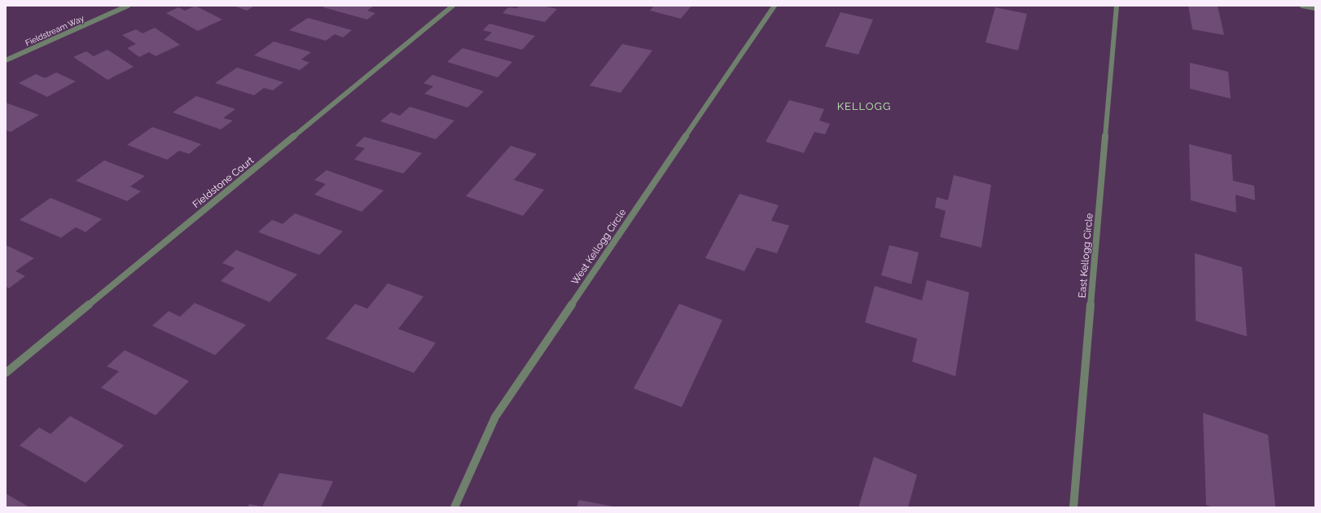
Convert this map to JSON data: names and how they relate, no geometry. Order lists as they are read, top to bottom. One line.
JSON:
{"streets":{"street":["Fieldstream Way","Fieldstone Court","West Kellogg Circle","East Kellogg Circle"]},"districts":["KELLOGG"]}
